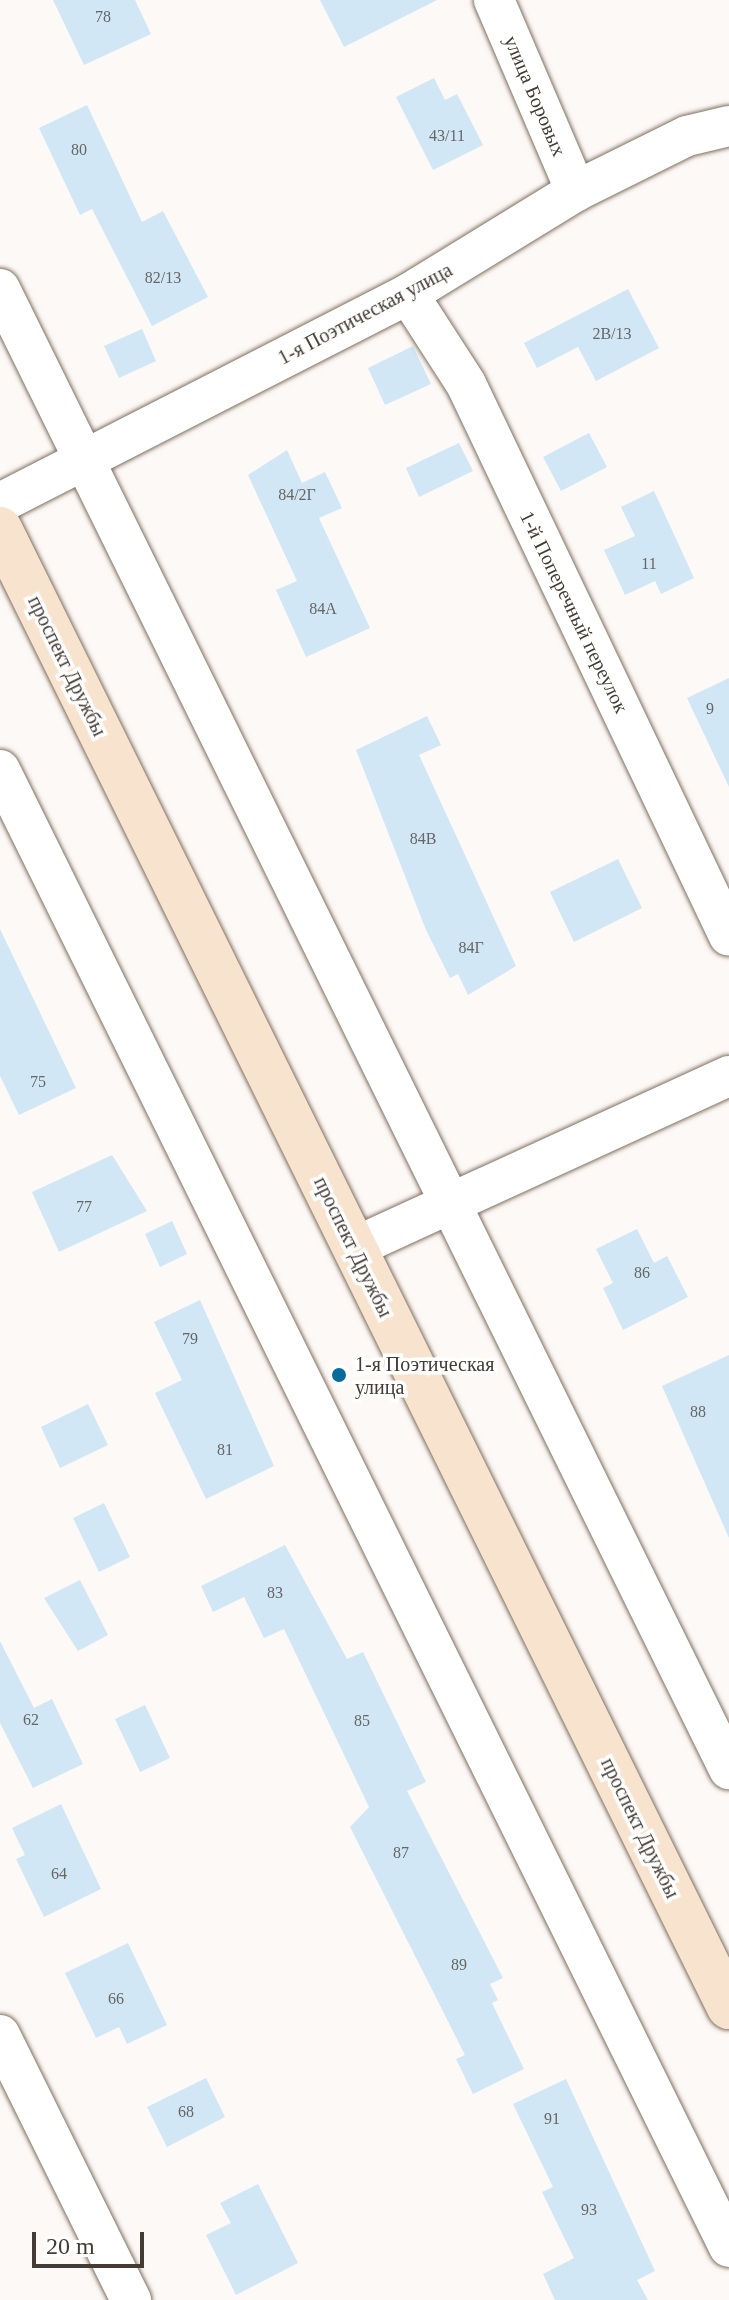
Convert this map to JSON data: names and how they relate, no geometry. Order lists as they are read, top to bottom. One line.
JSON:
{"streets":{"main road":["проспект Дружбы"],"street":["улица Боровых","1-я Поэтическая улица","1-й Поперечный переулок"]},"crossings":[["улица Боровых","1-я Поэтическая улица"],["1-я Поэтическая улица","1-й Поперечный переулок"]],"places":["1-я Поэтическая улица"],"house_numbers":["78","43/11","80","82/13","2В/13","84/2Г","11","84А","9","84В","84Г","75","77","86","79","88","81","83","62","85","87","64","89","66","68","91","93"],"scale_bar":"20 m"}
